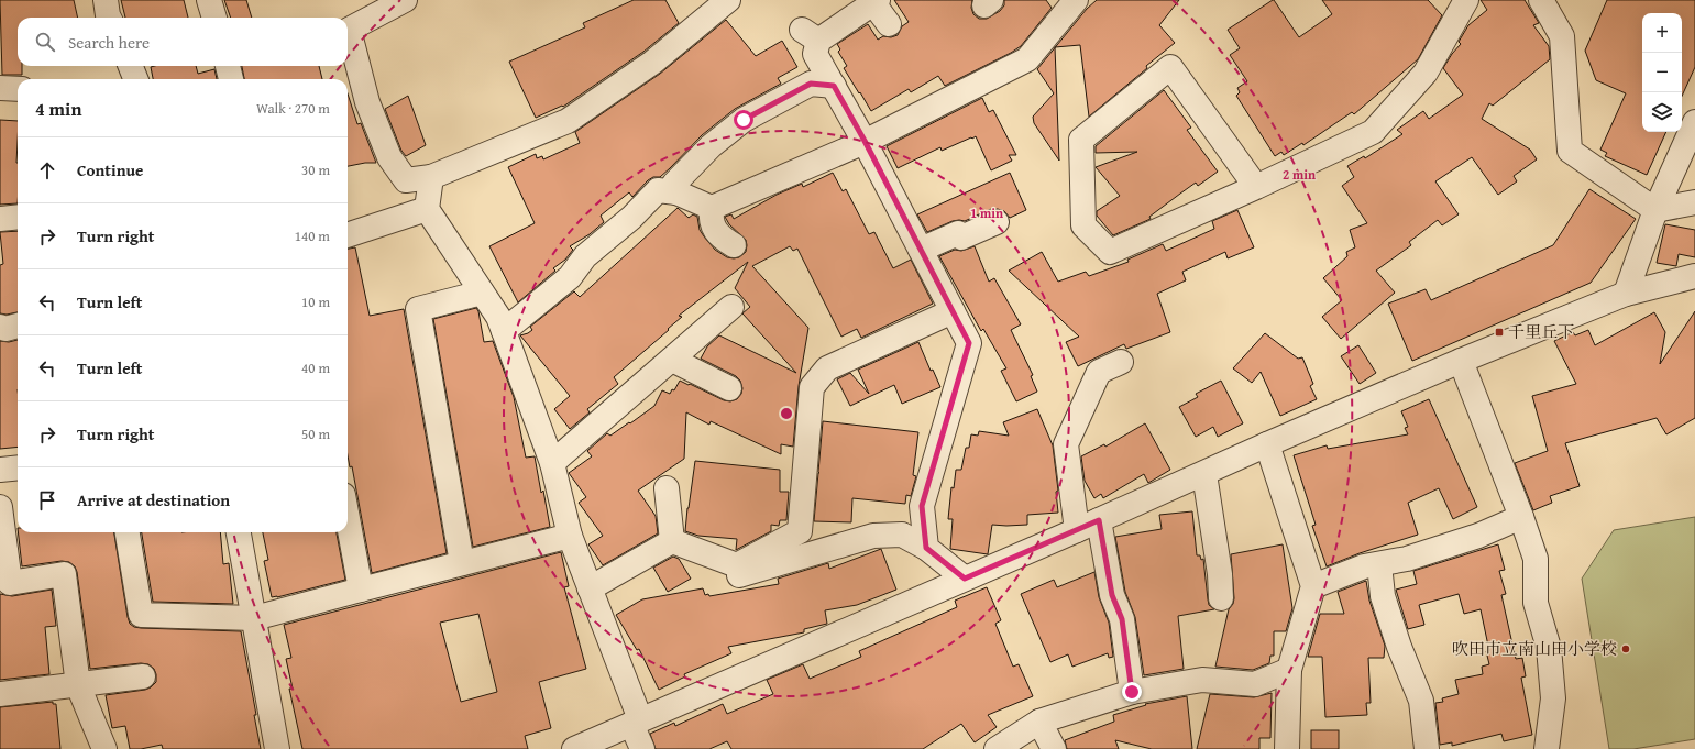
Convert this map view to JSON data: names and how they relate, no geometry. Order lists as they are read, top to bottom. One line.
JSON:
{"places":{"transit":["千里丘下"],"other":["吹田市立南山田小学校"]},"page":{"map_buttons":["+","−"],"search":"Search here","heading":["4 min","Walk · 270 m"],"list":[["Continue","30 m"],["Turn right","140 m"],["Turn left","10 m"],["Turn left","40 m"],["Turn right","50 m"],"Arrive at destination"]},"rings":["2 min","1 min"]}
